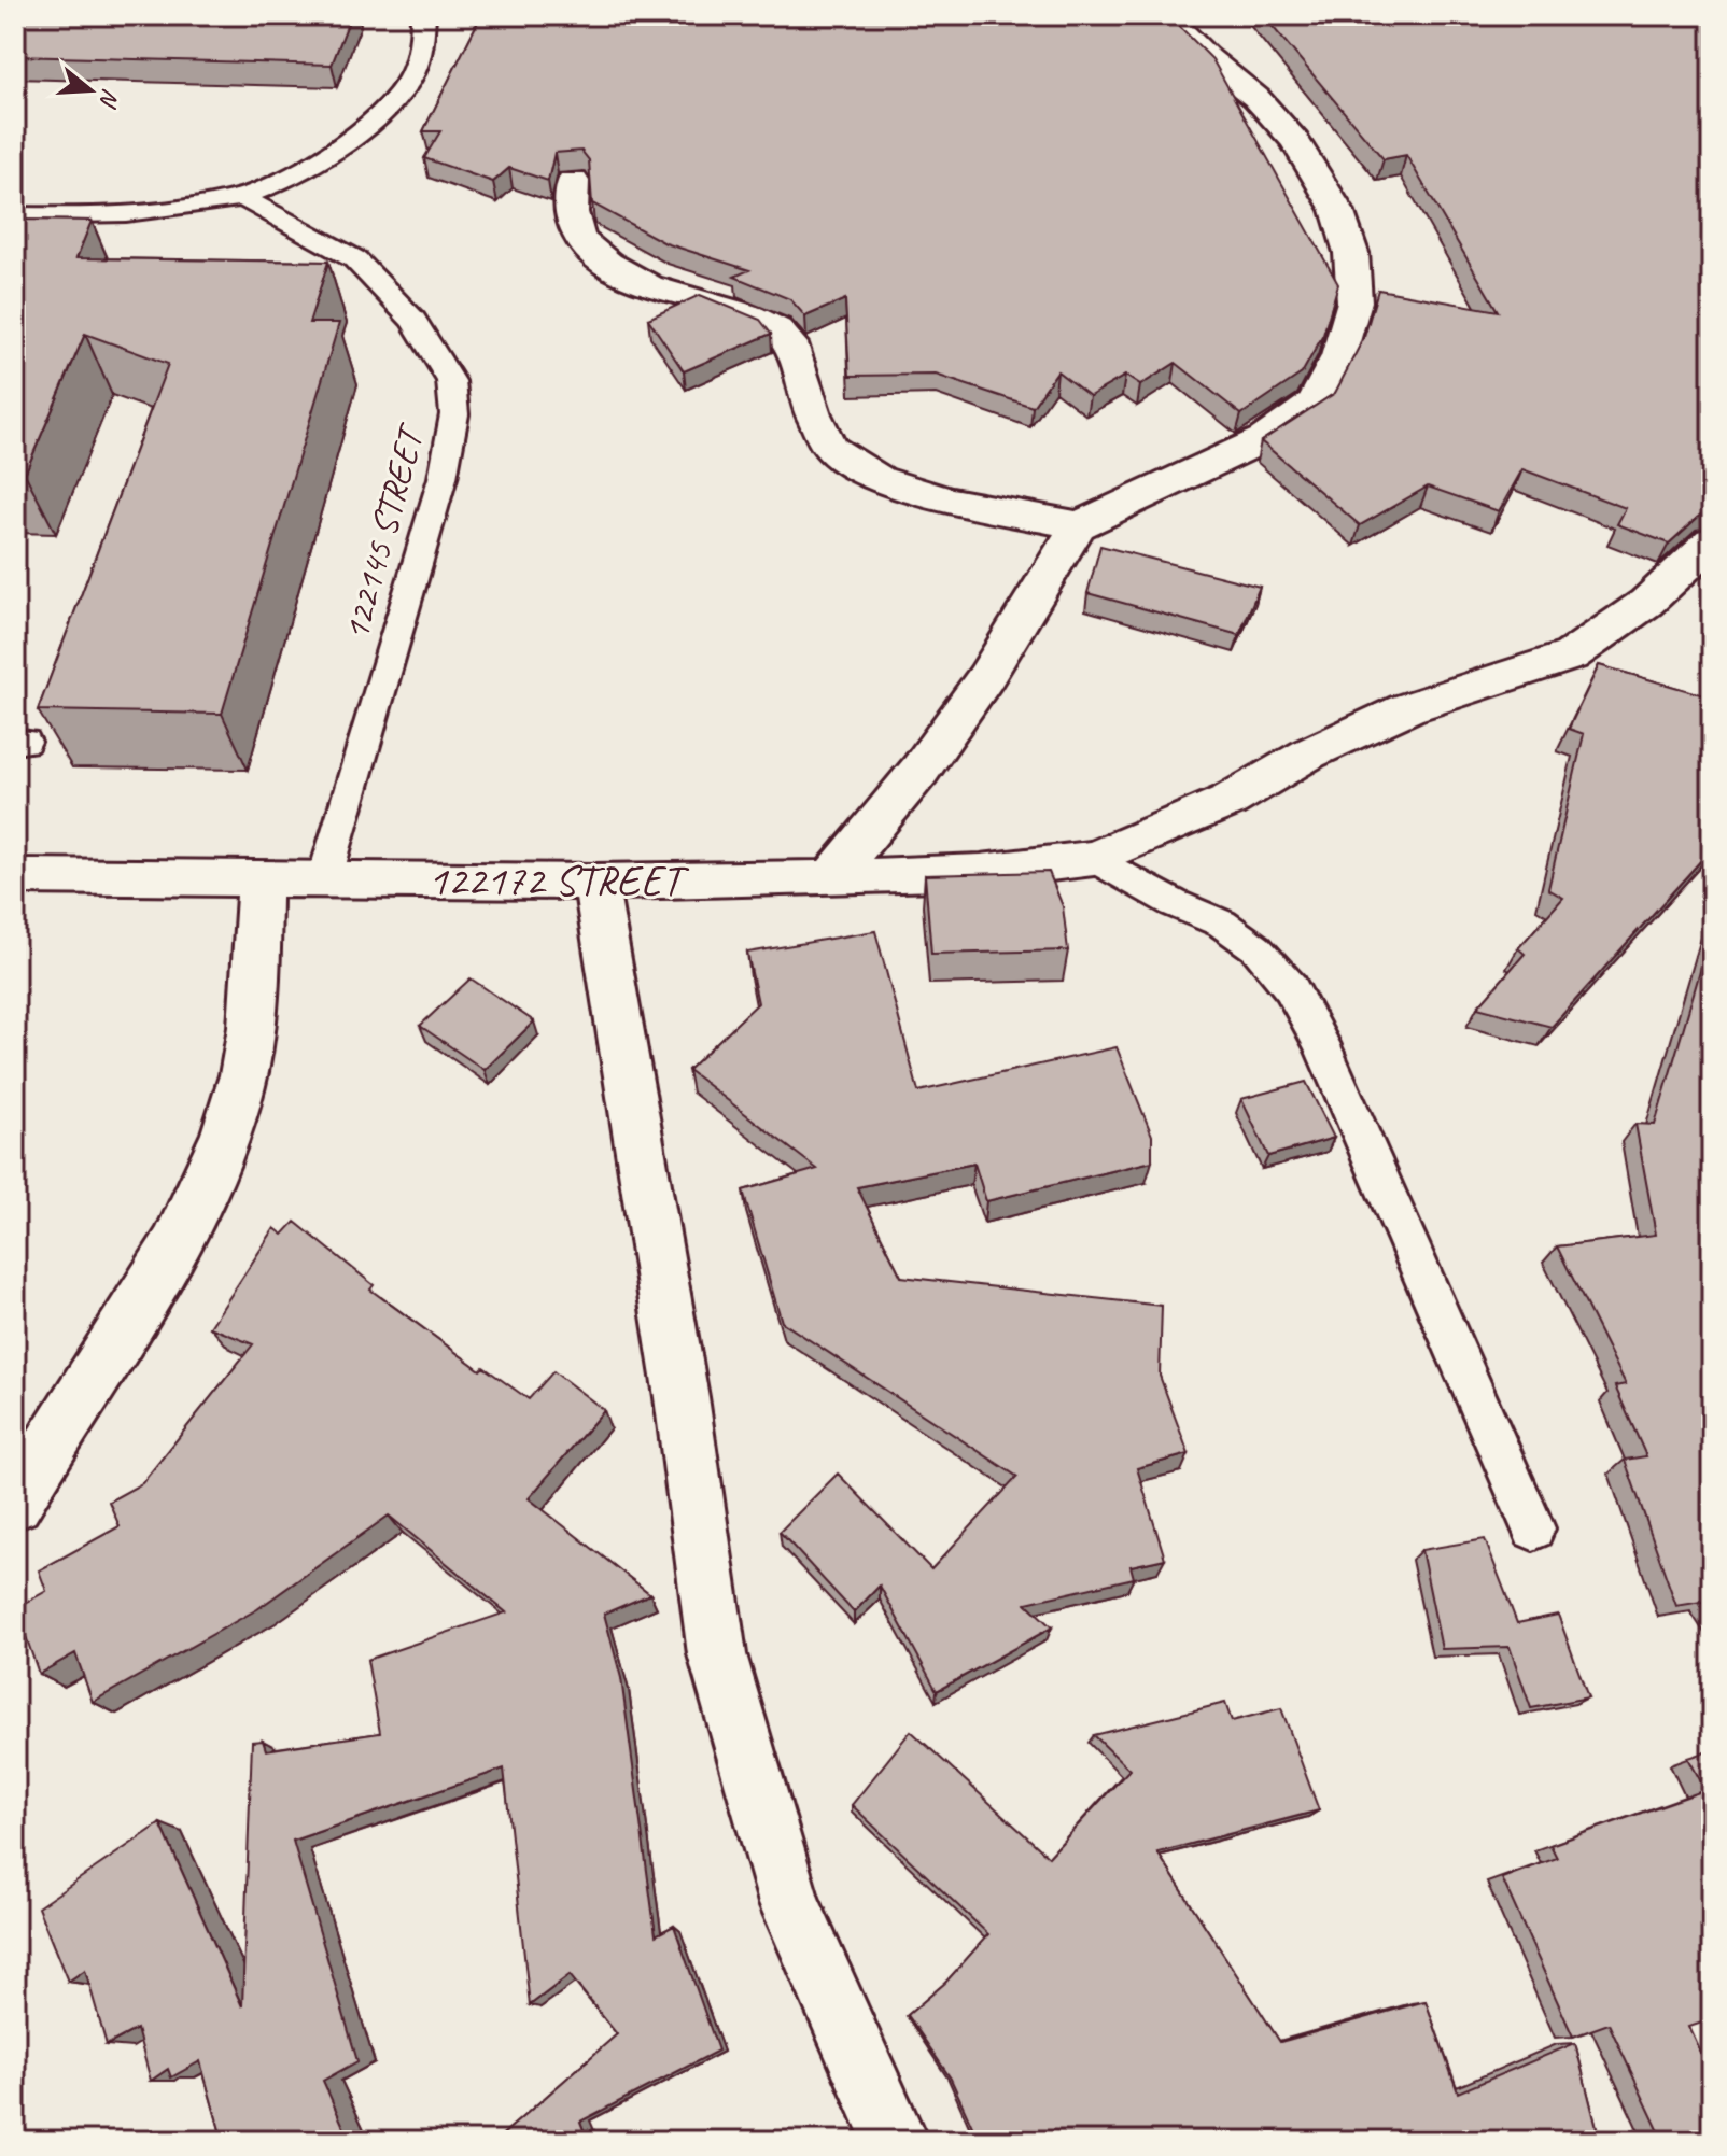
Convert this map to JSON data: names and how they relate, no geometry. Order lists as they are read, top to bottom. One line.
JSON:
{"streets":{"street":["122172 STREET"],"lane":["122145 STREET"]},"crossings":[["122145 STREET","122172 STREET"]],"north":"right"}
